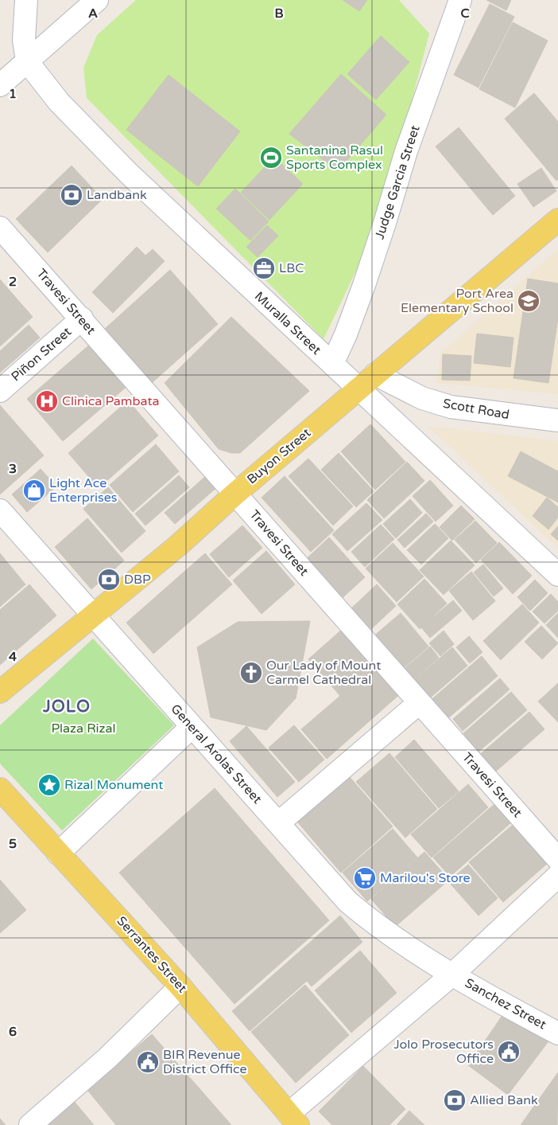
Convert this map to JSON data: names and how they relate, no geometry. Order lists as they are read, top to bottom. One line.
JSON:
{"streets":{"main road":["Buyon Street","Serrantes Street"],"street":["Judge Garcia Street","Travesi Street","Muralla Street","Piñon Street","Scott Road","General Arolas Street","Sanchez Street"]},"crossings":[["Judge Garcia Street","Muralla Street"],["Travesi Street","Piñon Street"],["Travesi Street","Buyon Street"],["Muralla Street","Scott Road"],["Muralla Street","Buyon Street"],["Scott Road","Buyon Street"],["Buyon Street","General Arolas Street"],["General Arolas Street","Sanchez Street"]],"districts":["JOLO"],"parks":["Plaza Rizal"],"places":{"sports":["Santanina Rasul Sports Complex"],"bank":["Landbank","DBP","Allied Bank"],"office":["LBC"],"school or university":["Port Area Elementary School"],"hospital":["Clinica Pambata"],"shop":["Light Ace Enterprises"],"church":["Our Lady of Mount Carmel Cathedral"],"place":["Rizal Monument"],"supermarket":["Marilou's Store"],"public building":["Jolo Prosecutors Office","BIR Revenue District Office"]},"grid":{"columns":["A","B","C"],"rows":["1","2","3","4","5","6"]}}
